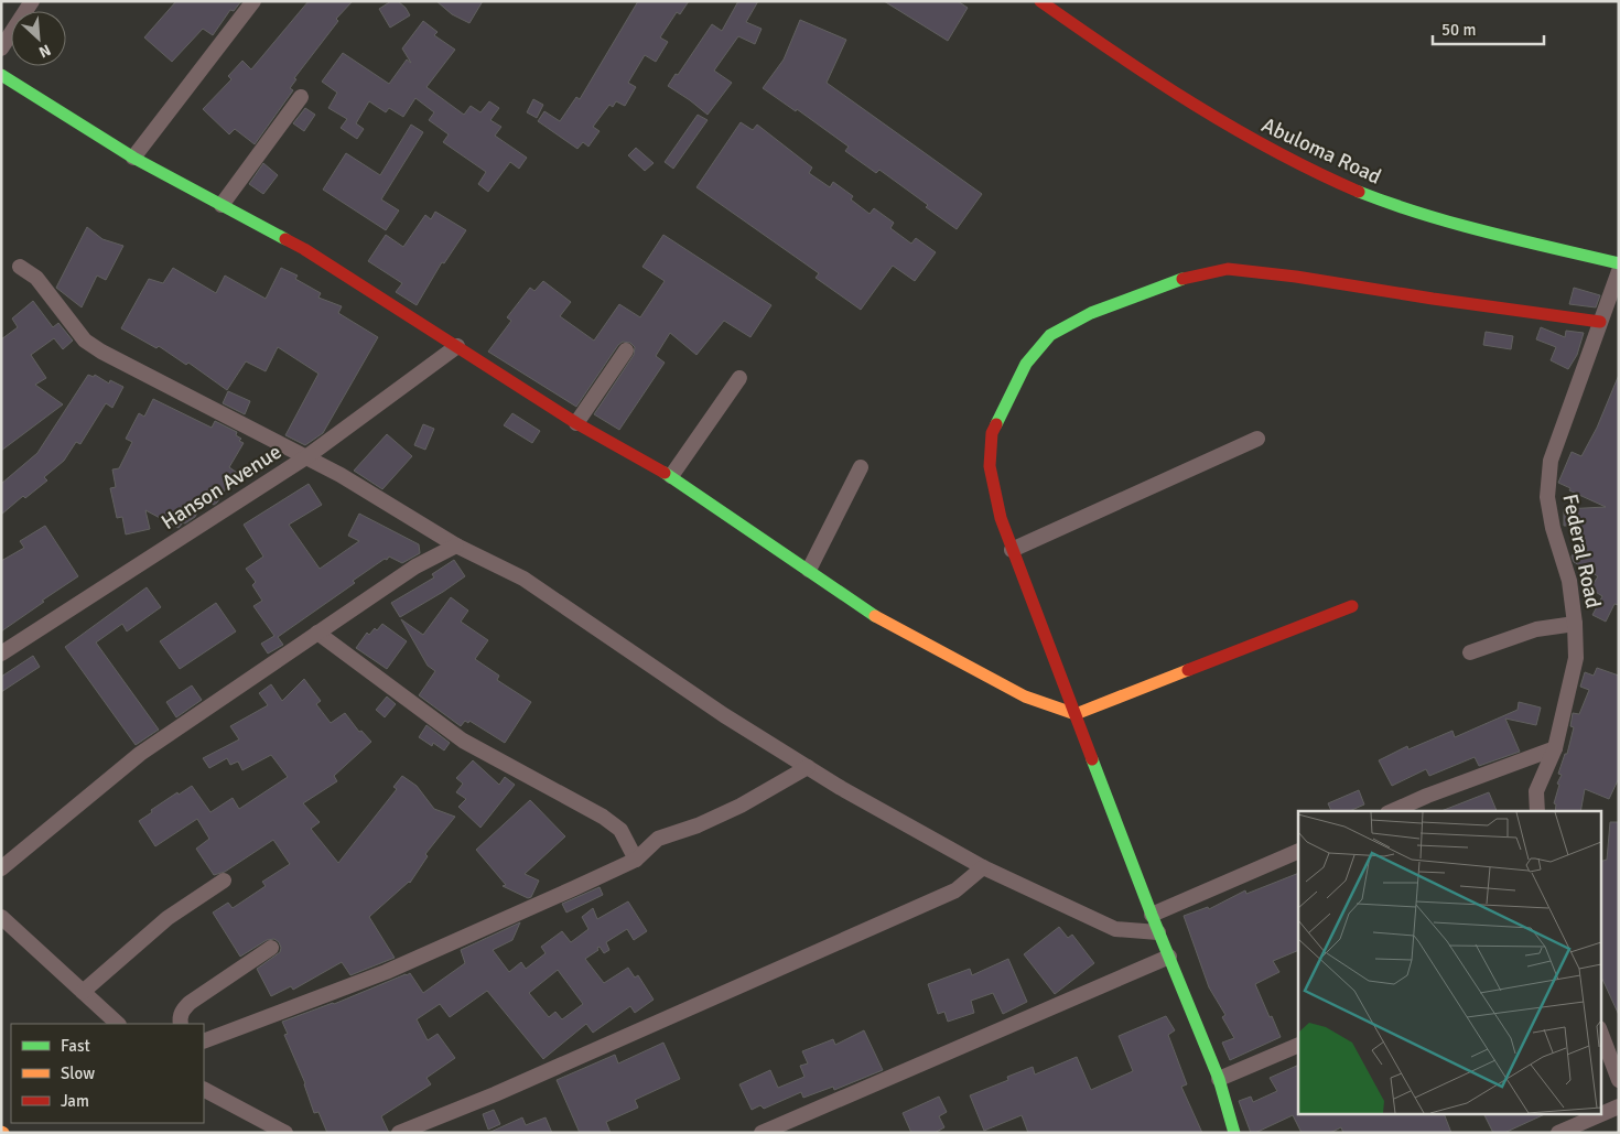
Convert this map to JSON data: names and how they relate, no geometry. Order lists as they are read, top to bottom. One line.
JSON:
{"streets":{"street":["Abuloma Road","Hanson Avenue","Federal Road"]},"legend":["Fast","Slow","Jam"],"scale_bar":"50 m","north":"bottom right"}
